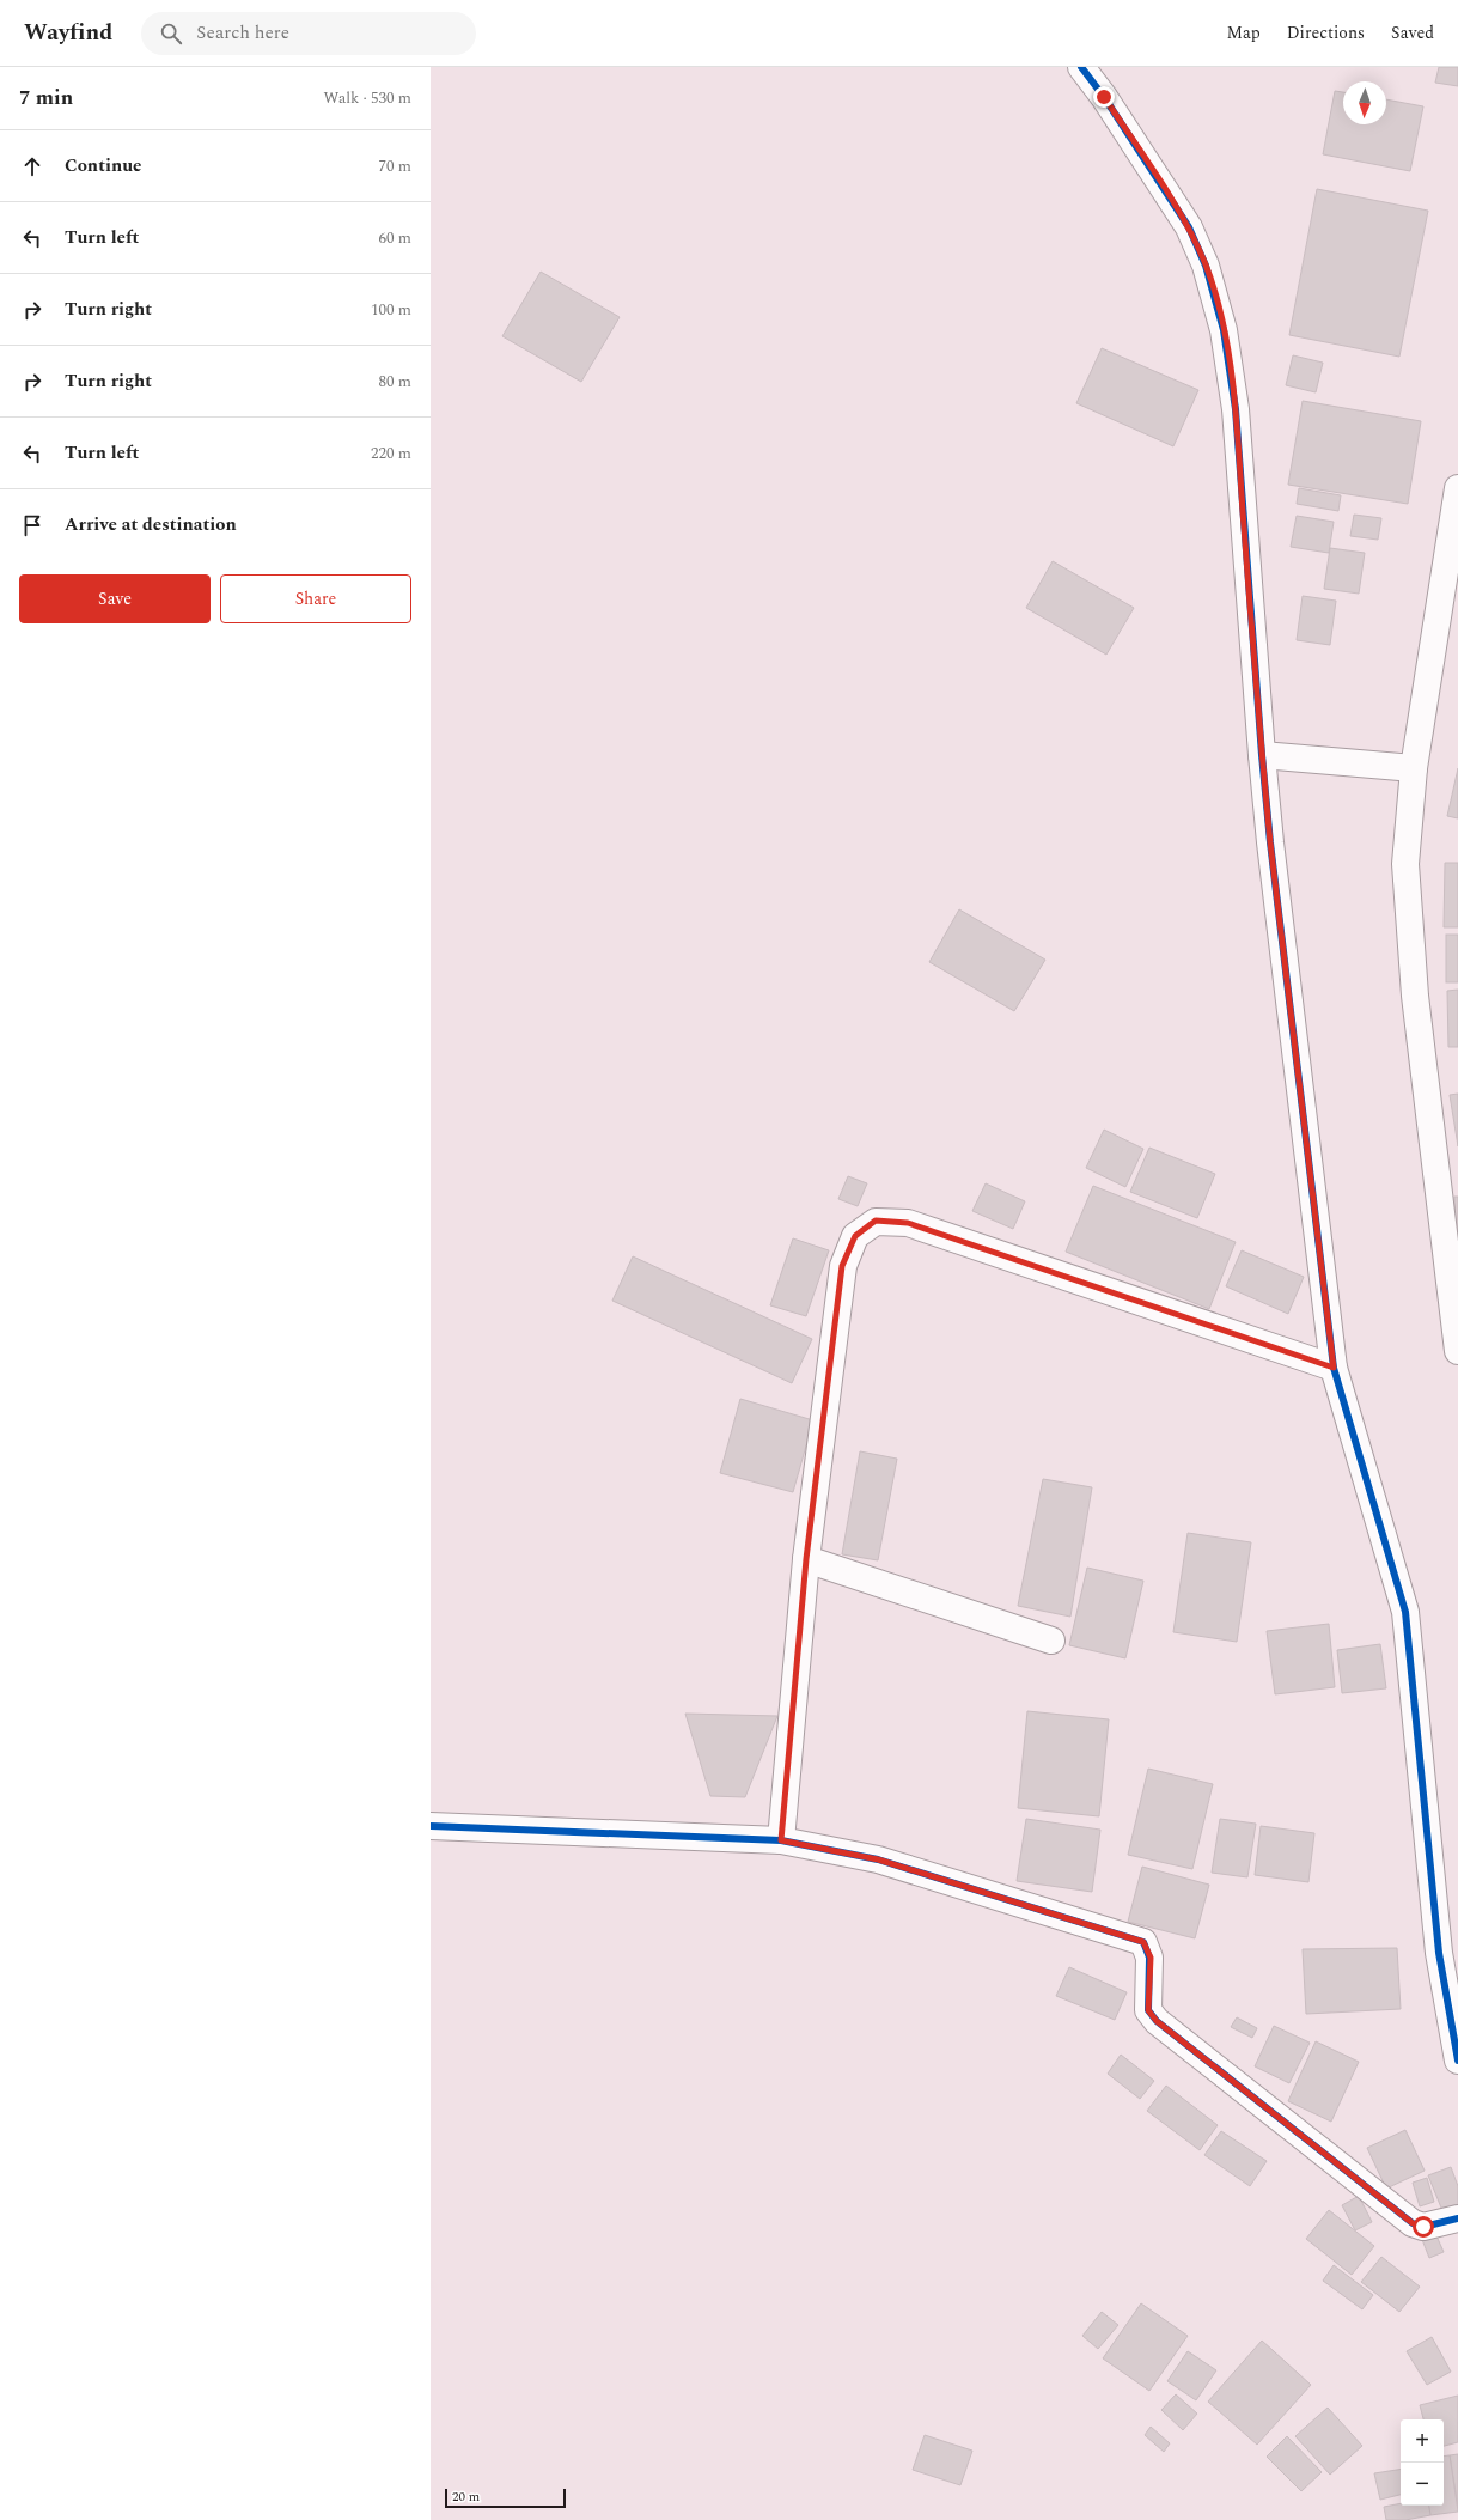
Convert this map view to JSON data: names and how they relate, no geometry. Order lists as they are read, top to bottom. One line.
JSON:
{"scale_bar":"20 m","north":"bottom","page":{"header":"Wayfind","search":"Search here","nav":["Map","Directions","Saved"],"heading":["7 min","Walk · 530 m"],"list":[["Continue","70 m"],["Turn left","60 m"],["Turn right","100 m"],["Turn right","80 m"],["Turn left","220 m"],"Arrive at destination"],"buttons":["Save","Share"],"map_buttons":["+","−"],"scale":"20 m"}}
